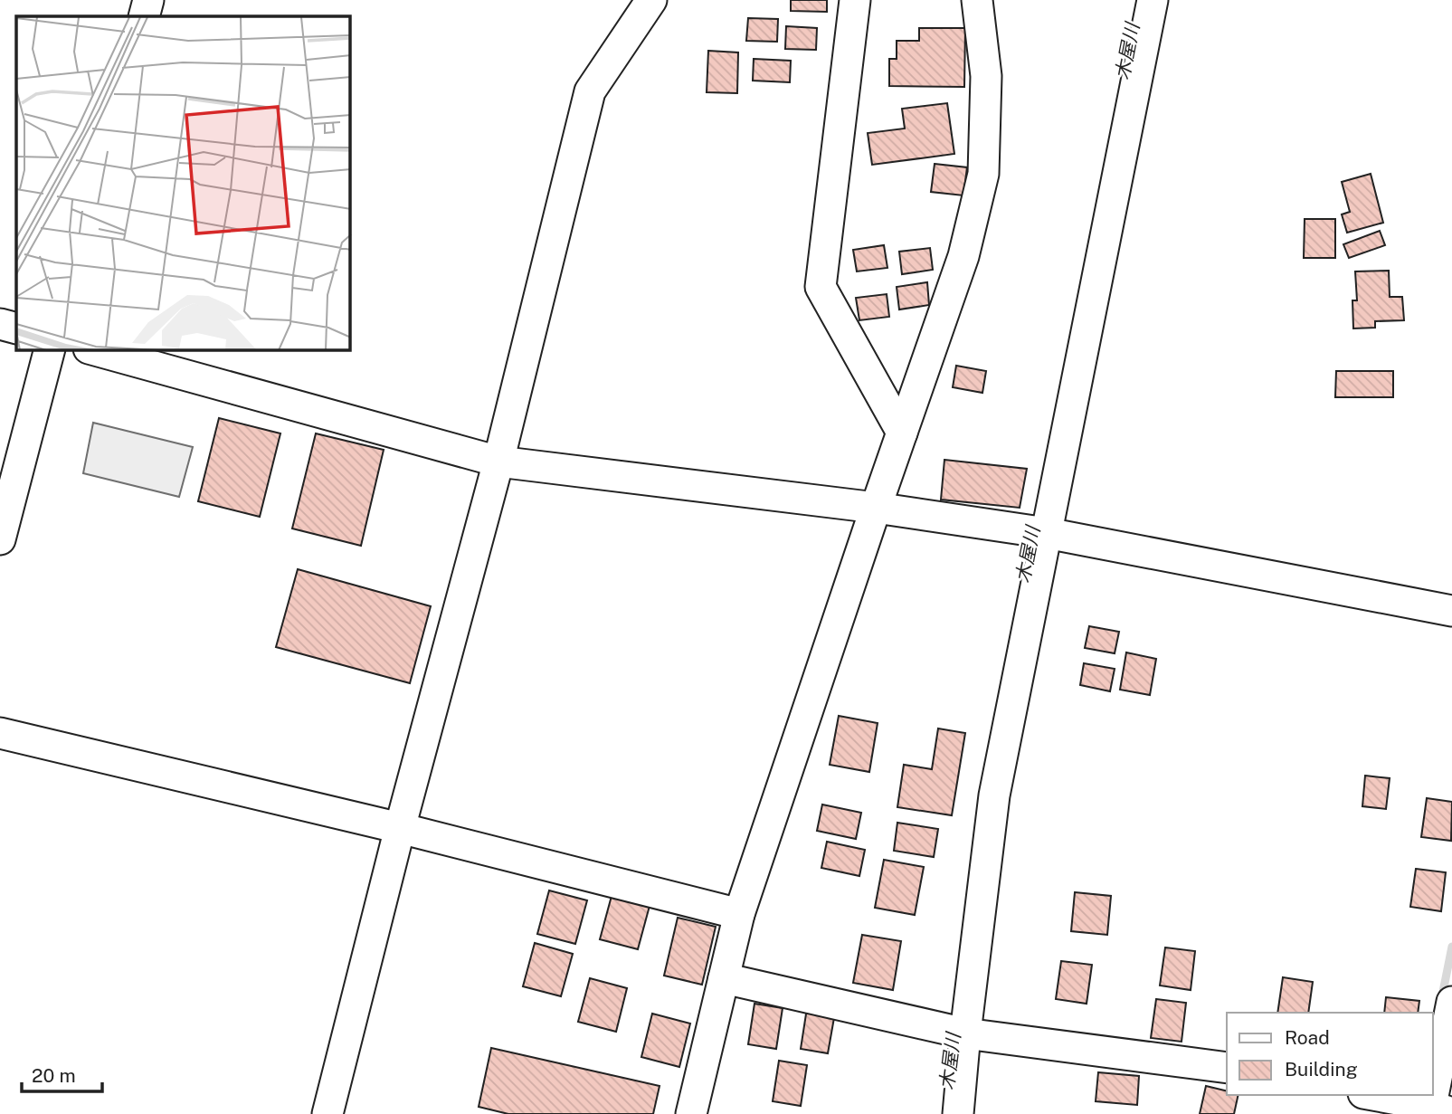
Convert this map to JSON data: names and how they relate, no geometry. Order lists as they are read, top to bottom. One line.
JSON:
{"water":["木屋川"],"legend":["Road","Building"],"scale_bar":"20 m"}
